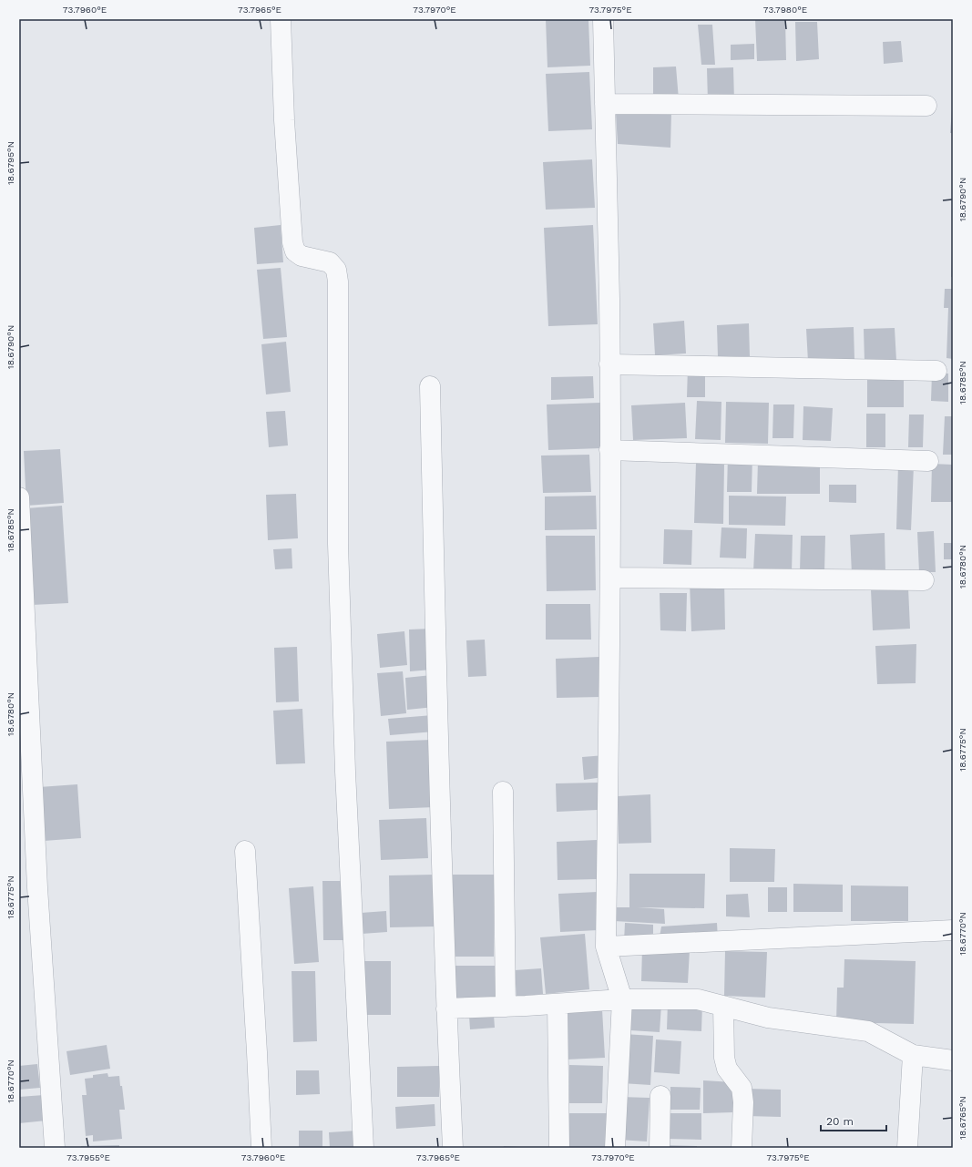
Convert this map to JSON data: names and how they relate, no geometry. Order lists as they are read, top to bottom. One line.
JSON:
{"scale_bar":"20 m","coordinates":["73.7960°E","73.7965°E","73.7970°E","73.7975°E","73.7980°E","18.6795°N","18.6790°N","18.6785°N","18.6780°N","18.6775°N","18.6770°N","18.6765°N","73.7955°E"]}
